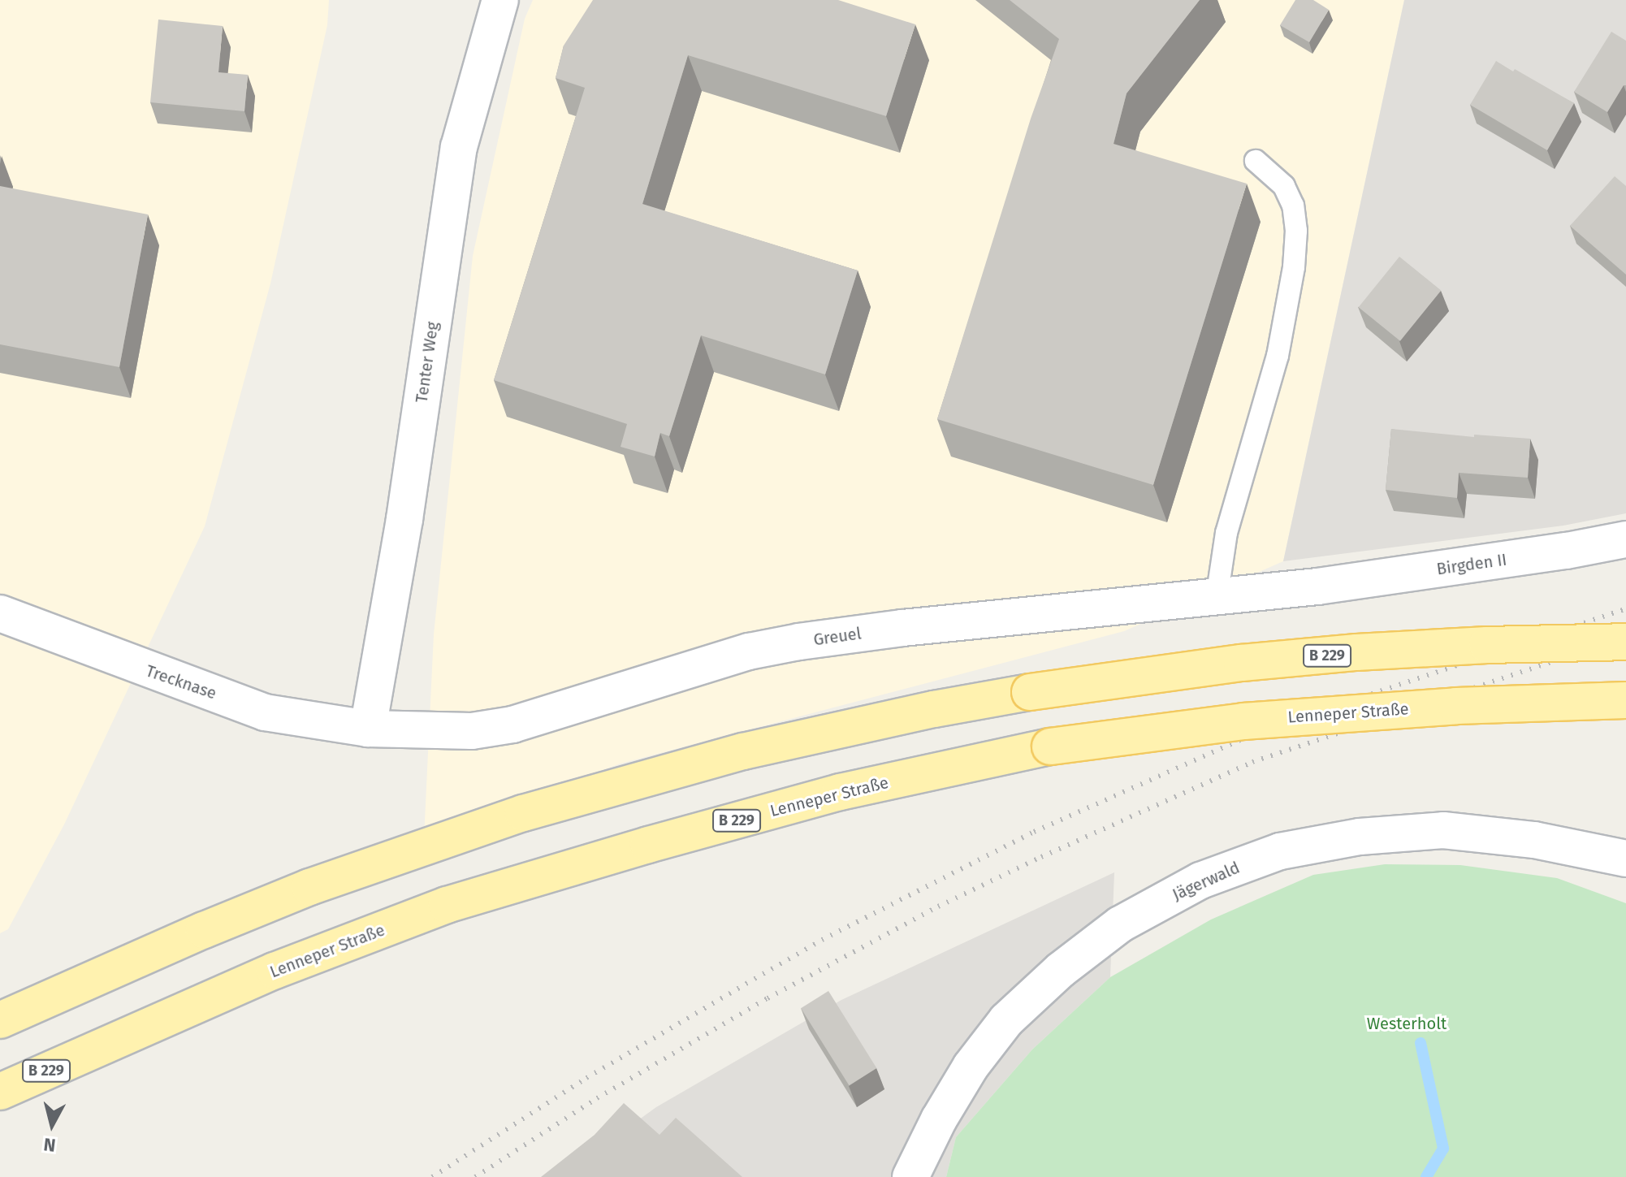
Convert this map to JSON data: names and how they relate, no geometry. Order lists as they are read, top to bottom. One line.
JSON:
{"streets":{"main road":["B 229","Lenneper Straße"],"street":["Tenter Weg","Birgden II","Greuel","Trecknase","Jägerwald"]},"crossings":[["Tenter Weg","Greuel"],["Tenter Weg","Trecknase"],["Birgden II","Greuel"],["Greuel","Trecknase"]],"parks":["Westerholt"],"north":"bottom"}
